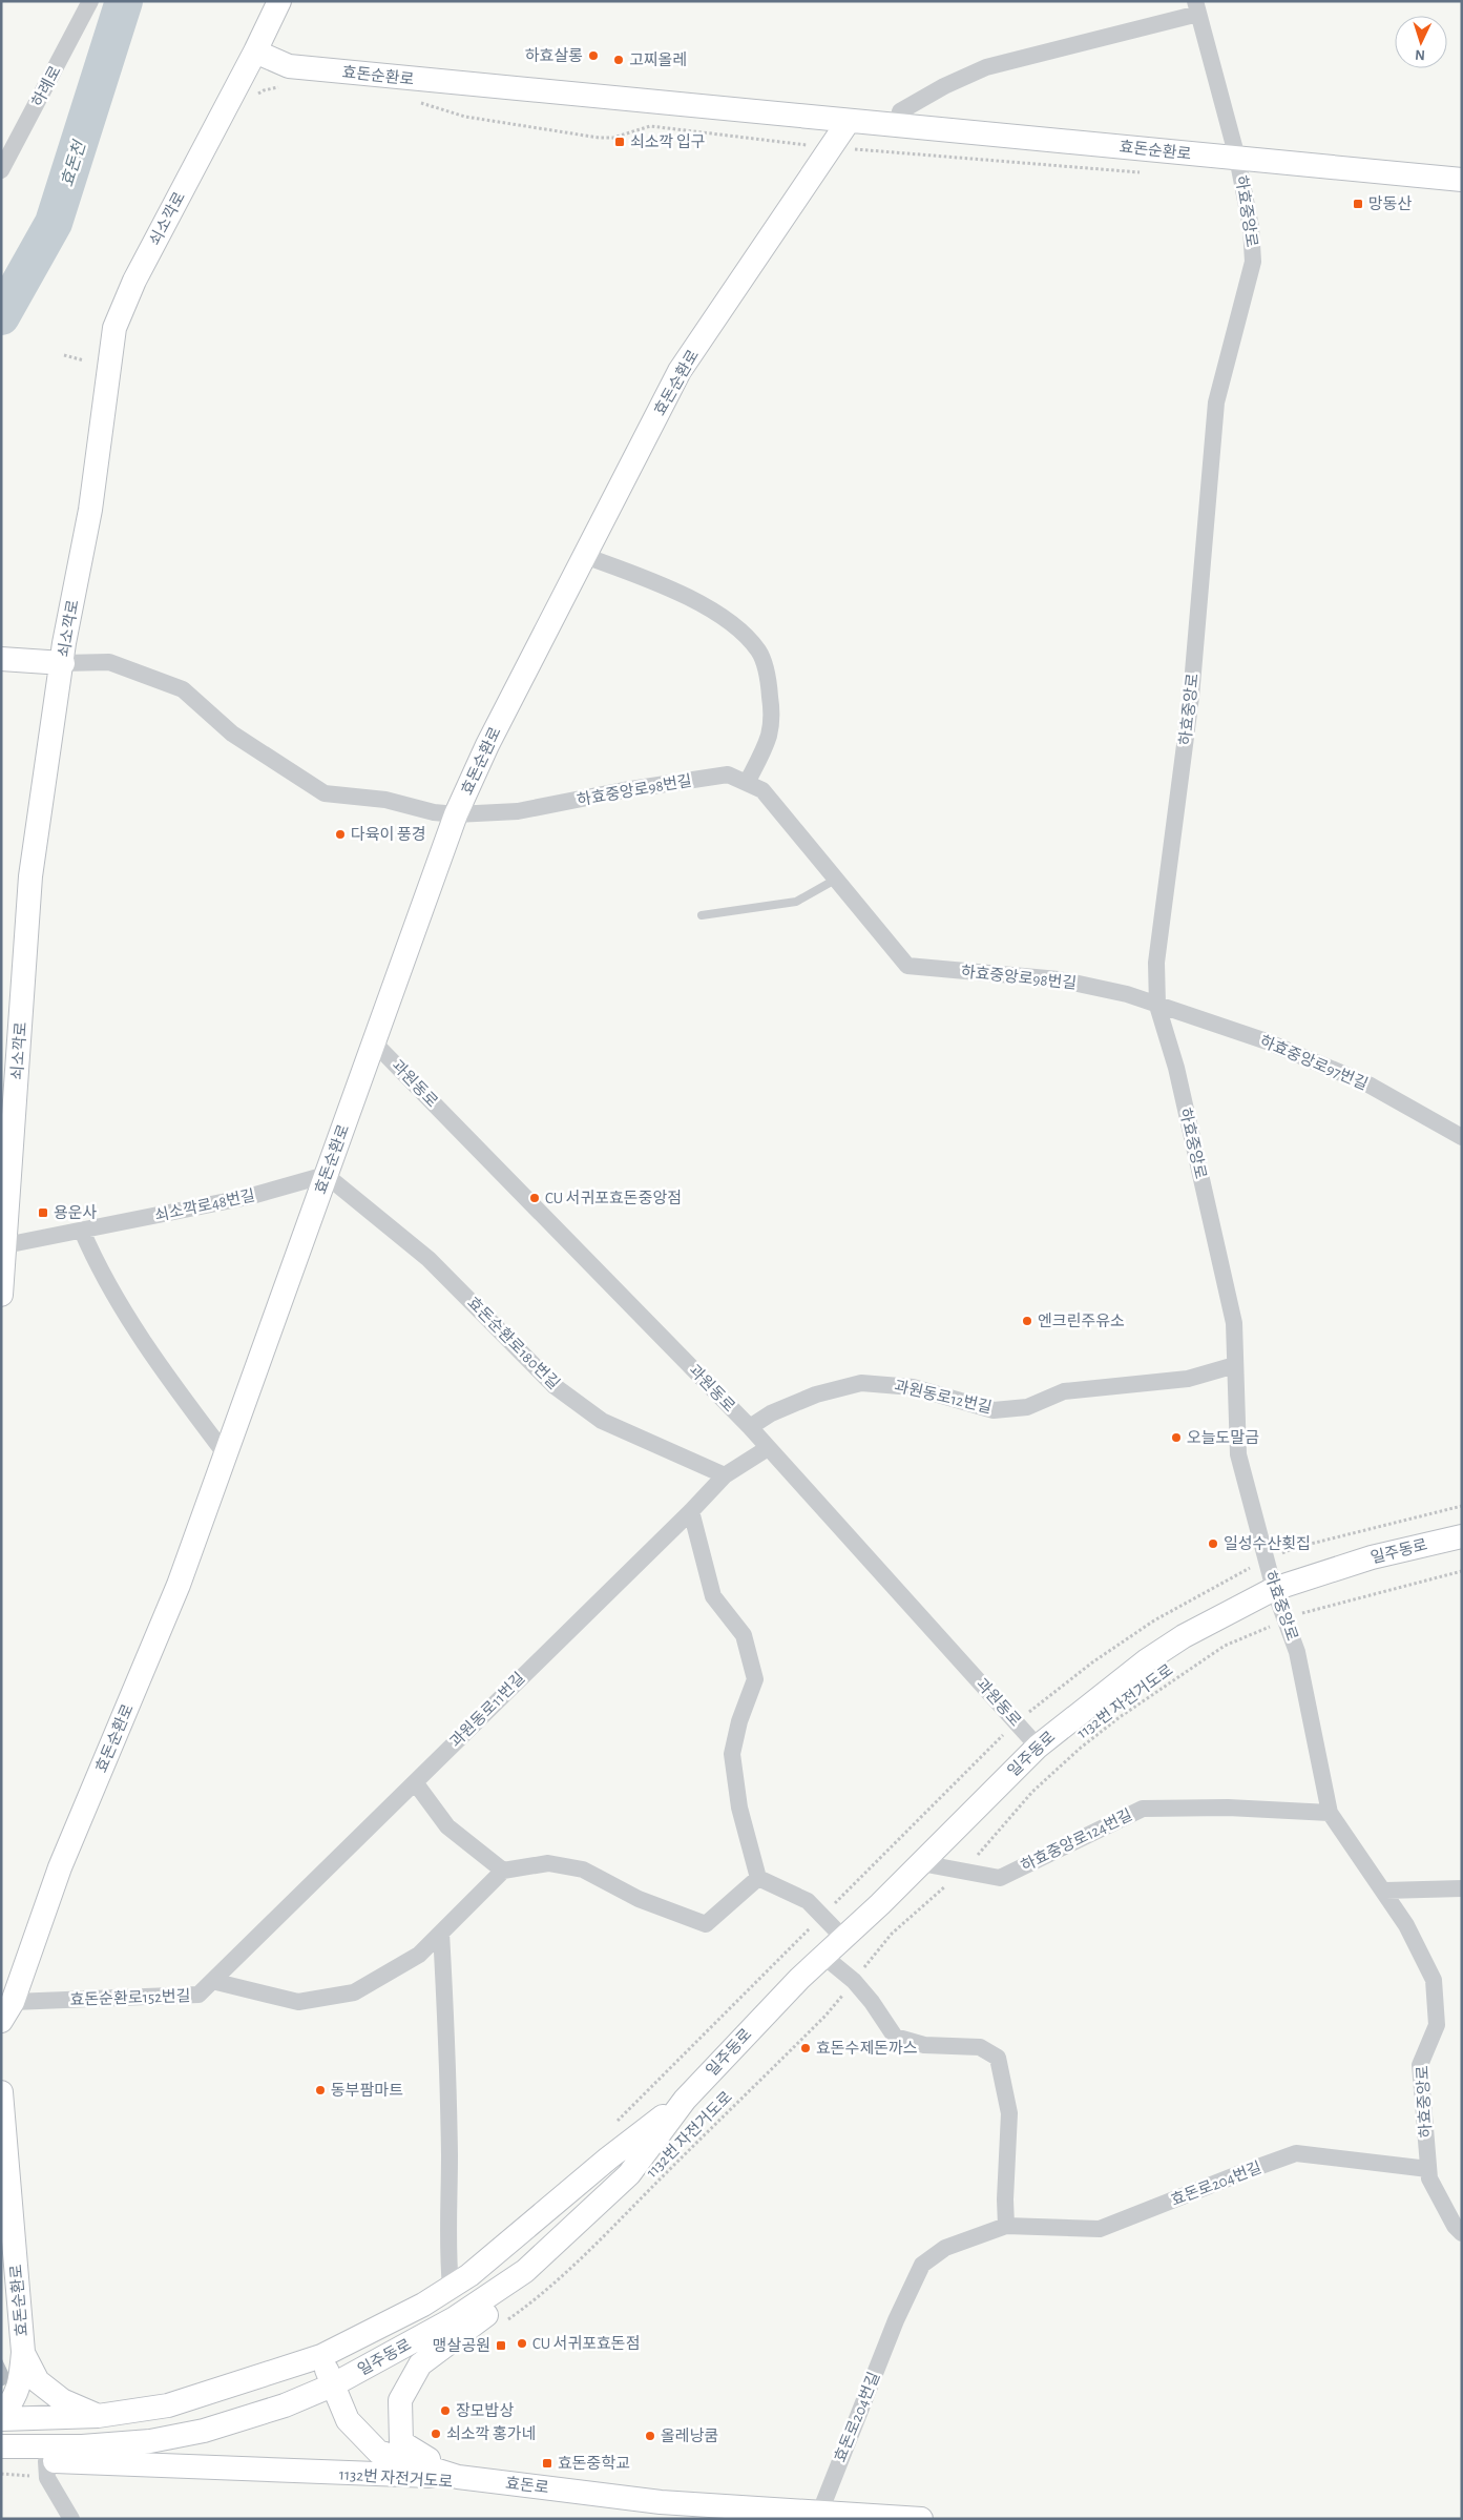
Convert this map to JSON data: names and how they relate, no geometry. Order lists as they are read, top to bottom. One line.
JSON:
{"streets":{"street":["효돈순환로","하례로","하효중앙로","쇠소깍로","하효중앙로98번길","하효중앙로97번길","과원동로","쇠소깍로48번길","효돈순환로180번길","과원동로12번길","일주동로","과원동로11번길","하효중앙로124번길","효돈순환로152번길","효돈로204번길","효돈로"],"path":["1132번 자전거도로"]},"crossings":[["효돈순환로","하효중앙로"],["효돈순환로","쇠소깍로"],["효돈순환로","하효중앙로98번길"],["효돈순환로","과원동로"],["효돈순환로","쇠소깍로48번길"],["효돈순환로","효돈순환로180번길"],["효돈순환로","효돈순환로152번길"],["하효중앙로","하효중앙로98번길"],["하효중앙로","하효중앙로97번길"],["하효중앙로","과원동로12번길"],["하효중앙로","일주동로"],["하효중앙로","하효중앙로124번길"],["하효중앙로","효돈로204번길"],["쇠소깍로","하효중앙로98번길"],["쇠소깍로","쇠소깍로48번길"],["하효중앙로98번길","하효중앙로97번길"],["과원동로","과원동로12번길"],["과원동로","일주동로"],["과원동로","과원동로11번길"],["쇠소깍로48번길","효돈순환로180번길"],["효돈순환로180번길","과원동로11번길"],["일주동로","하효중앙로124번길"],["일주동로","효돈로"],["1132번 자전거도로","하효중앙로124번길"],["과원동로11번길","효돈순환로152번길"],["효돈로204번길","효돈로"]],"water":["효돈천"],"places":{"other":["하효살롱","고찌올레","다육이 풍경","CU 서귀포효돈중앙점","엔크린주유소","오늘도말금","일성수산횟집","효돈수제돈까스","동부팜마트","CU 서귀포효돈점","장모밥상","쇠소깍 홍가네","올레낭쿰"],"transit":["쇠소깍 입구","망동산","용운사","맹살공원","효돈중학교"]},"north":"bottom"}
